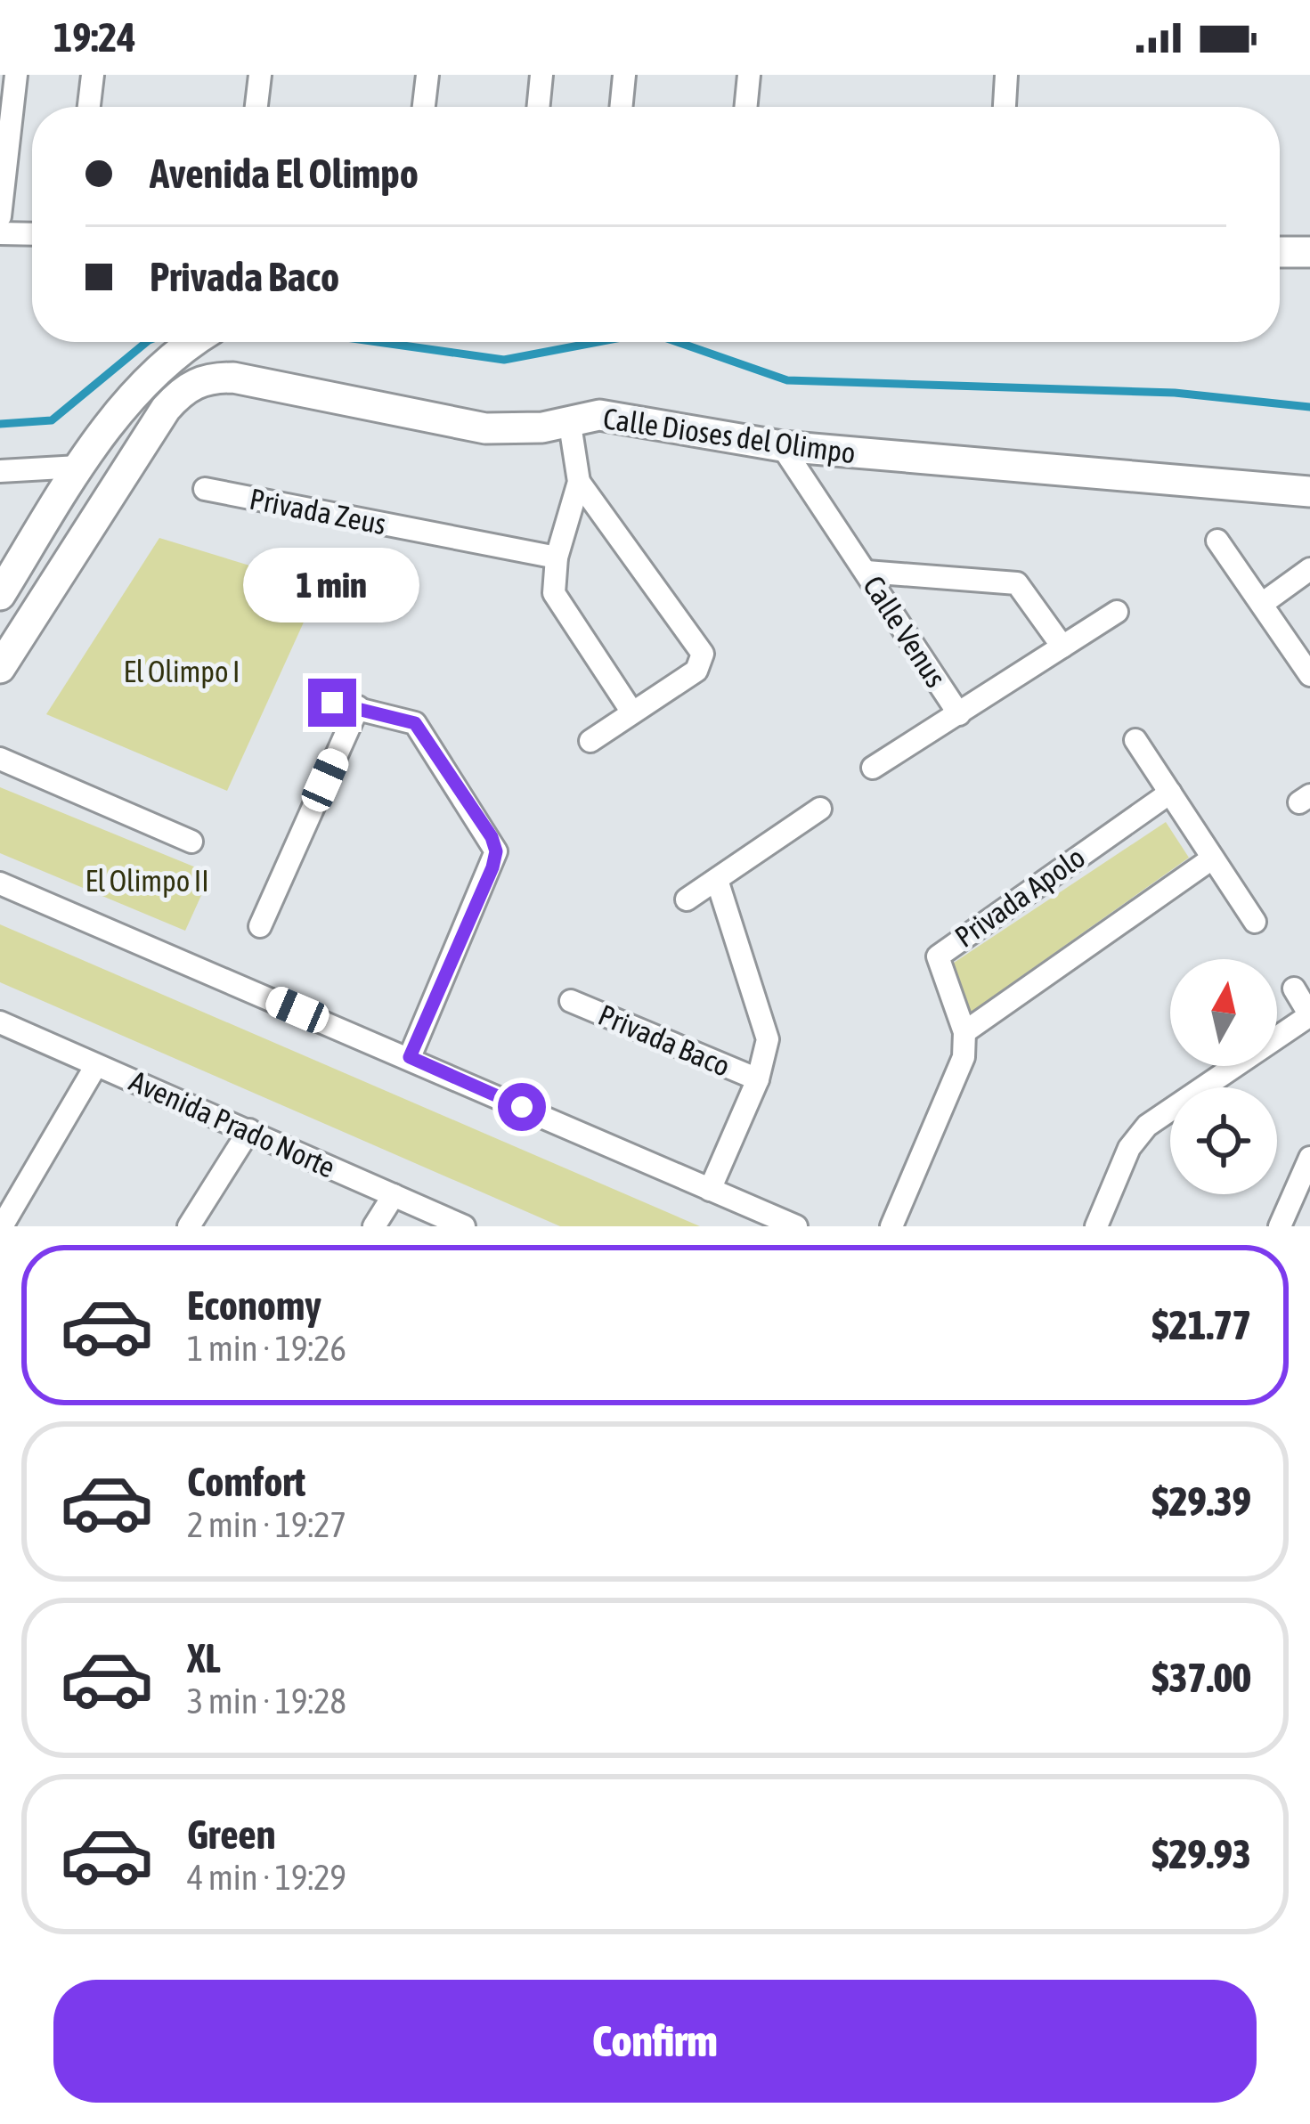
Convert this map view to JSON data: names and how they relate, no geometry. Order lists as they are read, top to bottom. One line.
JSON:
{"streets":{"main road":["Calle Dioses del Olimpo"],"street":["Privada Zeus","Calle Venus","Privada Apolo","Privada Baco","Avenida Prado Norte"]},"crossings":[["Calle Dioses del Olimpo","Calle Venus"]],"parks":["El Olimpo I","El Olimpo II"],"north":"top","page":{"status":"19:24","banner":["Avenida El Olimpo","Privada Baco"],"bubble":"1 min","list":[{"name":"Economy","note":"1 min · 19:26","value":"$21.77"},{"name":"Comfort","note":"2 min · 19:27","value":"$29.39"},{"name":"XL","note":"3 min · 19:28","value":"$37.00"},{"name":"Green","note":"4 min · 19:29","value":"$29.93"}],"buttons":"Confirm"}}
